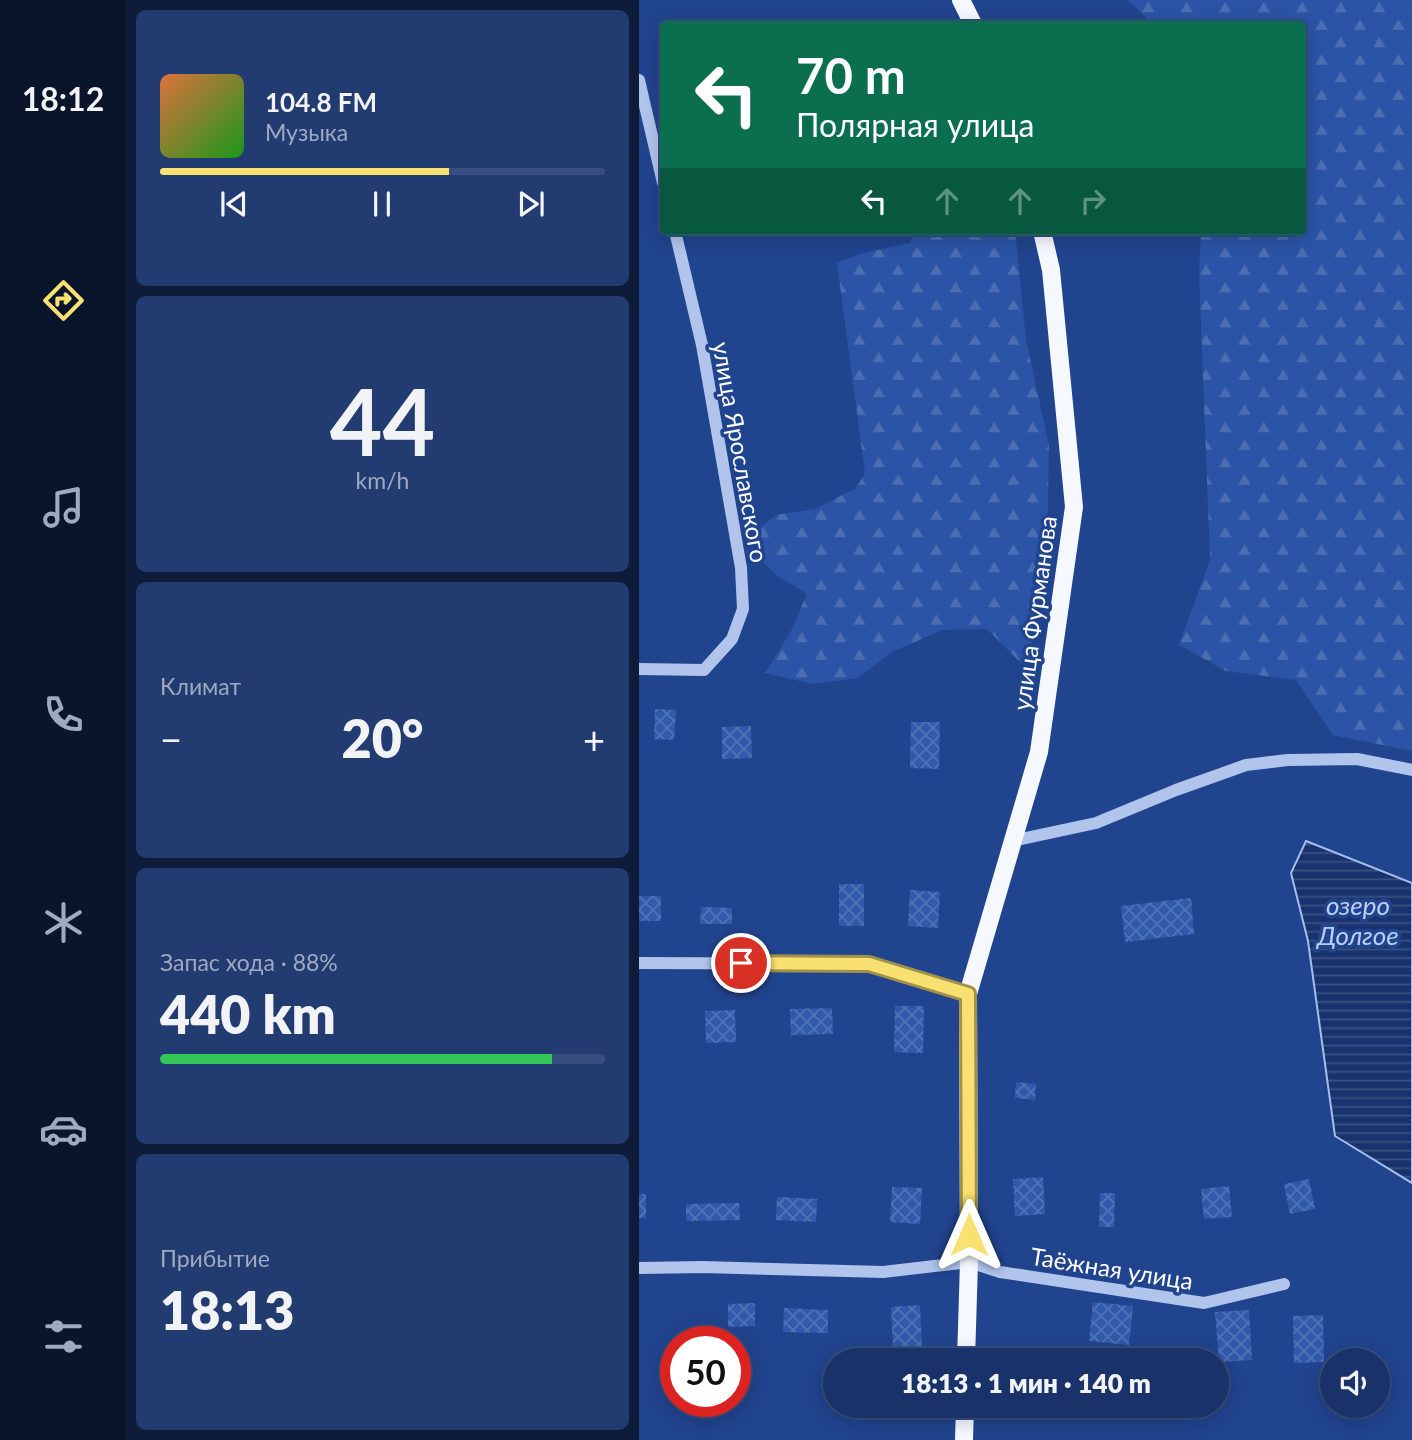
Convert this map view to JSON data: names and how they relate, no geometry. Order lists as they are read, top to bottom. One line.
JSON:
{"streets":{"main road":["улица Фурманова"],"street":["улица Ярославского","Таёжная улица"]},"crossings":[["улица Фурманова","Таёжная улица"]],"water":["озеро Долгое"],"page":{"tabs":"18:12","turn":["70 m","Полярная улица"],"song":["104.8 FM","Музыка"],"tile":[["44","km/h"],"Климат",["Запас хода · 88%","440 km"],["Прибытие","18:13"]],"heat":["−","20°","+"],"limit":"50","trip":"18:13 · 1 мин · 140 m"}}
